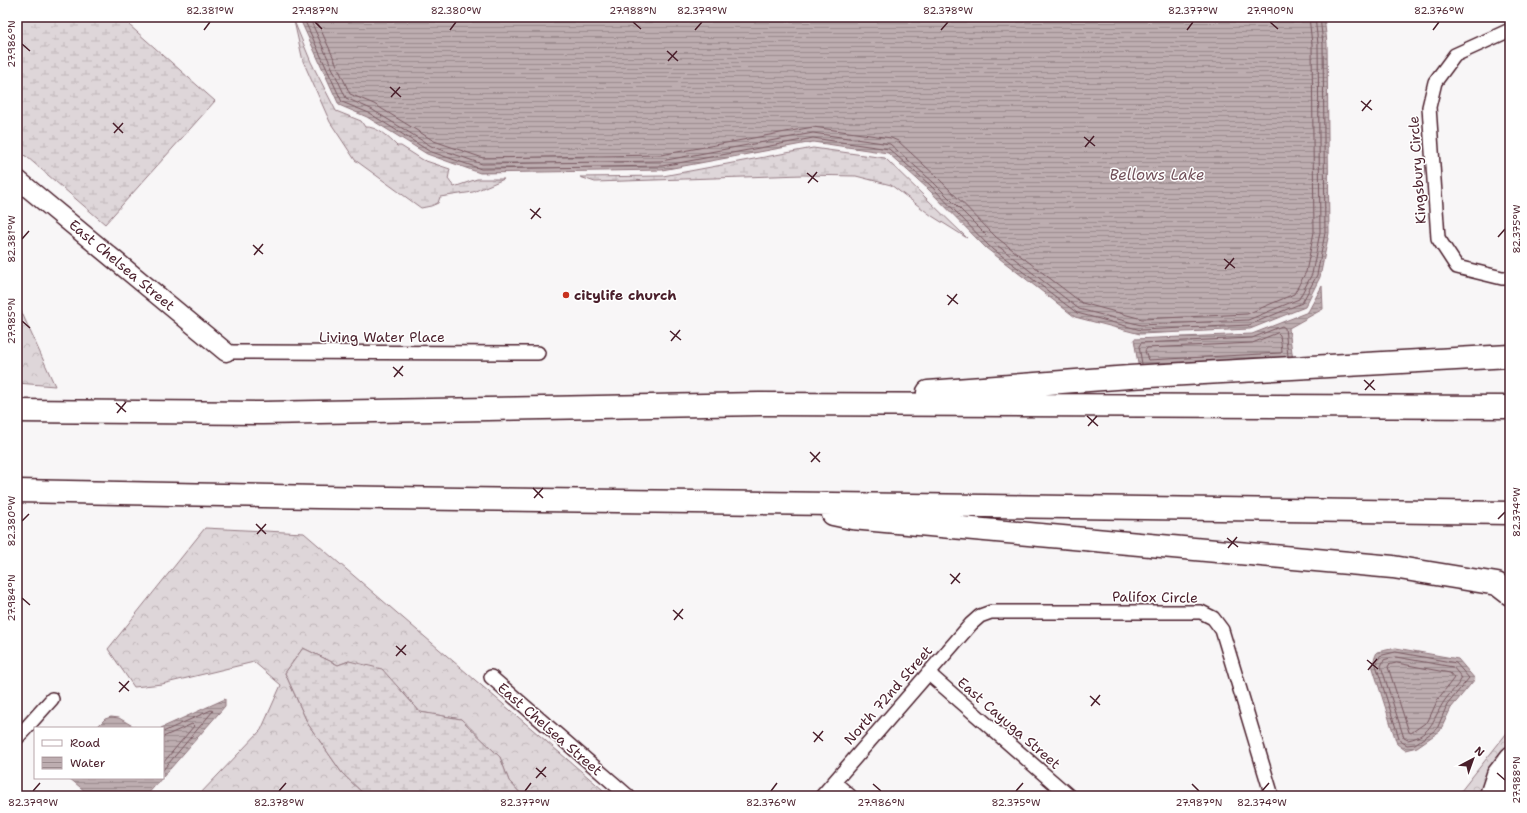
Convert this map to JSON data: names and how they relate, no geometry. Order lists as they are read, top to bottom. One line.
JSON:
{"streets":{"street":["Kingsbury Circle","East Chelsea Street","Living Water Place","Palifox Circle","North 72nd Street","East Cayuga Street"]},"crossings":[["East Chelsea Street","Living Water Place"],["Palifox Circle","North 72nd Street"],["North 72nd Street","East Cayuga Street"]],"water":["Bellows Lake"],"places":["citylife church"],"legend":["Road","Water"],"north":"top right","coordinates":["82.381°W","27.987°N","82.380°W","27.988°N","82.379°W","82.378°W","82.377°W","27.990°N","82.376°W","27.986°N","82.375°W","27.985°N","82.374°W","27.984°N"]}
